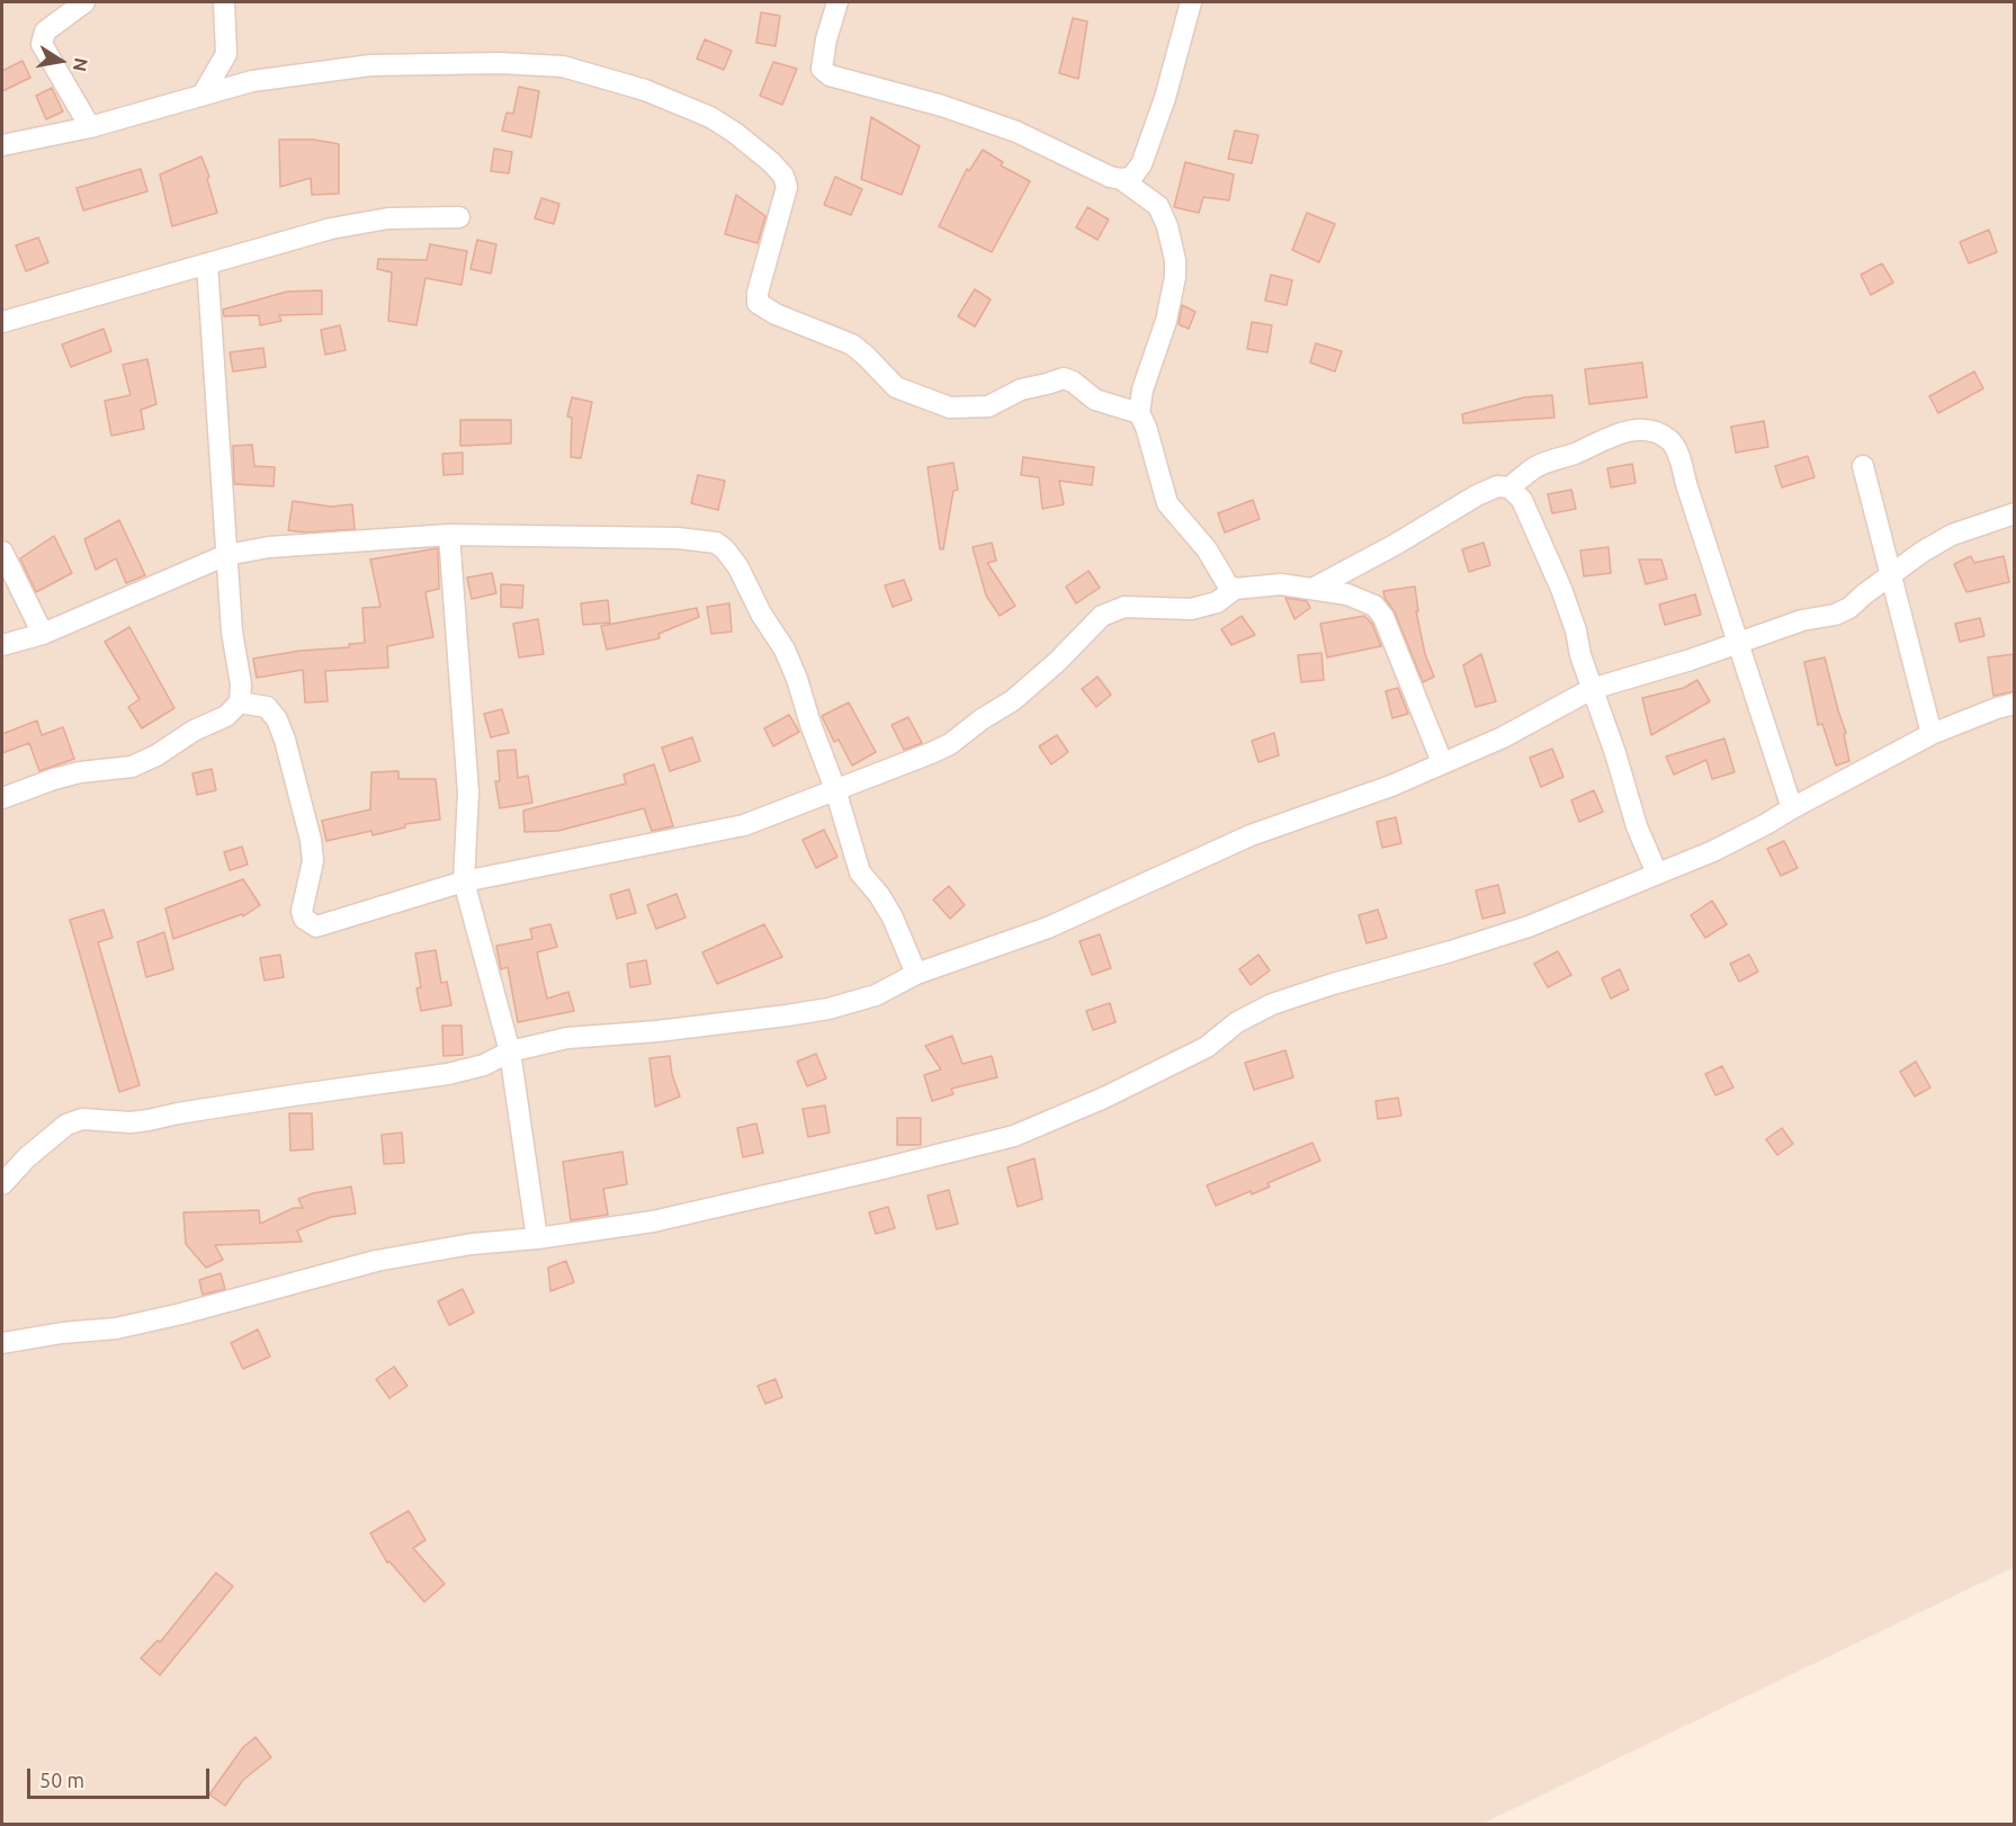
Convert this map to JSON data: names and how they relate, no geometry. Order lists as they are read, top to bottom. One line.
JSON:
{"scale_bar":"50 m","north":"right"}
